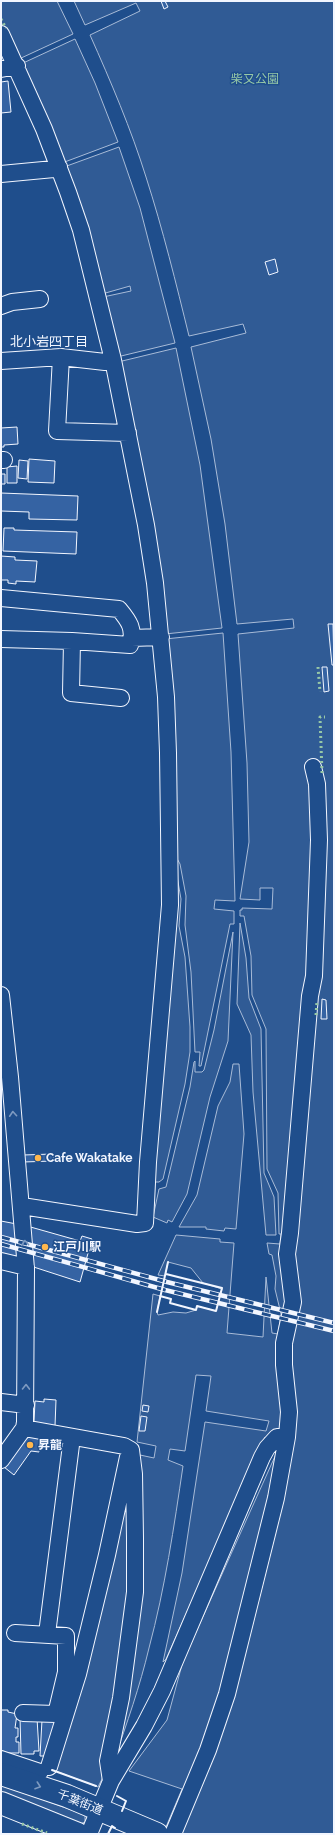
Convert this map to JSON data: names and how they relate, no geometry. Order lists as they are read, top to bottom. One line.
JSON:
{"streets":{"highway":["千葉街道"]},"districts":["北小岩四丁目"],"parks":["柴又公園"],"places":["Cafe Wakatake","江戸川駅","昇龍"]}
